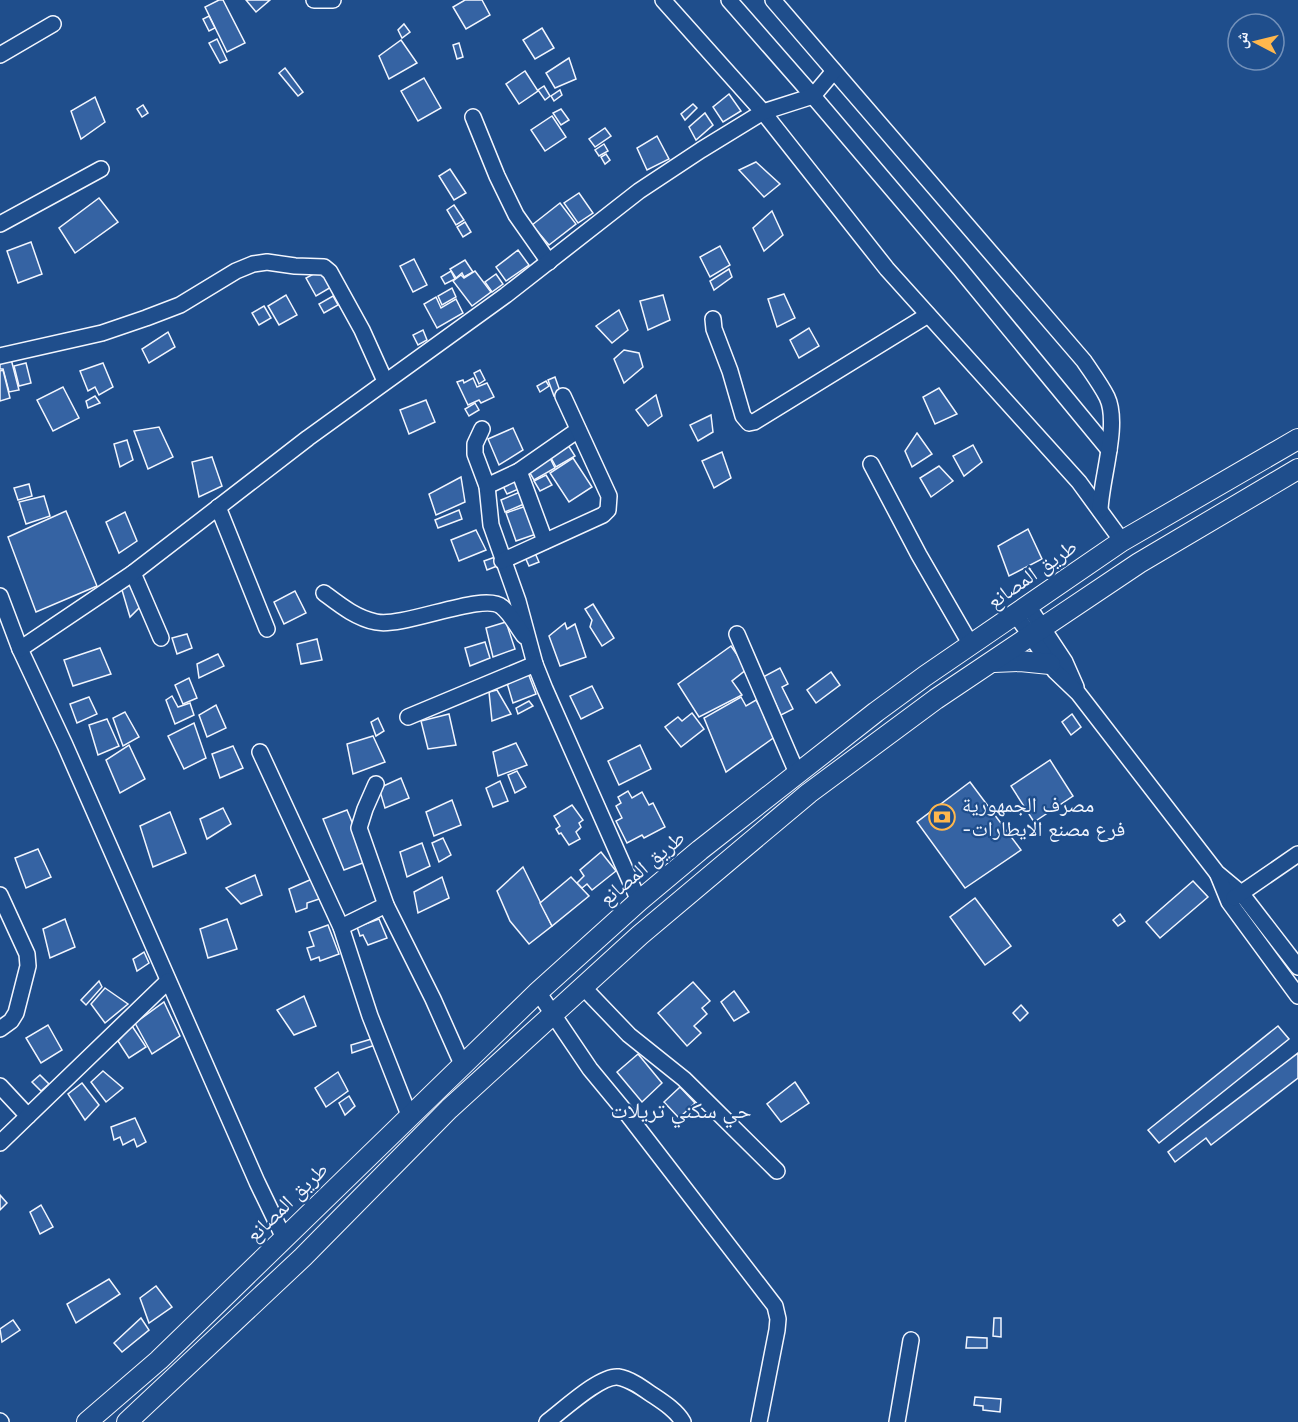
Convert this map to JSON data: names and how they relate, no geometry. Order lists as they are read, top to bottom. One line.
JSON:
{"streets":{"main road":["طريق المصانع"]},"districts":["حي سكني تريلات"],"places":{"bank":["مصرف الجمهورية -فرع مصنع الايطارات"]},"north":"left"}
